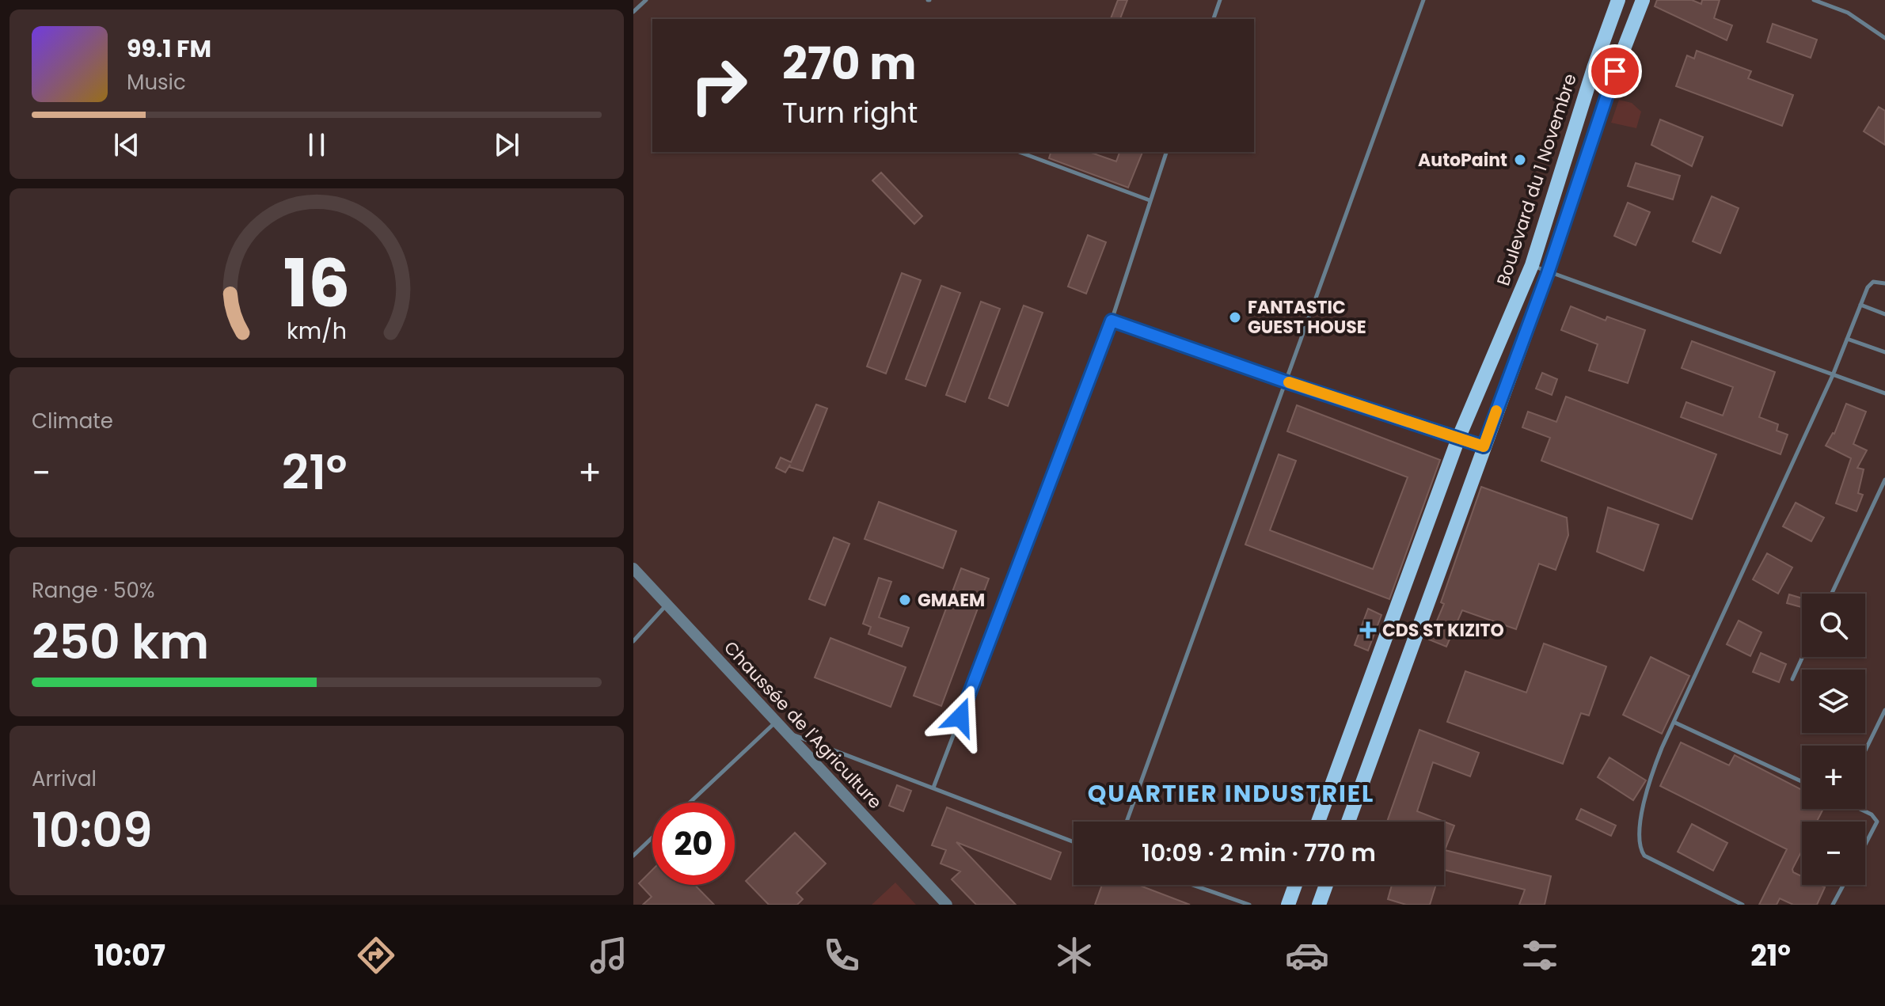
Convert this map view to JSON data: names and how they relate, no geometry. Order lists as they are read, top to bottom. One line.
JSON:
{"streets":{"main road":["Boulevard du 1 Novembre"],"street":["Chaussée de l'Agriculture"]},"districts":["QUARTIER INDUSTRIEL"],"places":{"other":["AutoPaint","FANTASTIC GUEST HOUSE","GMAEM"],"health":["CDS ST KIZITO"]},"page":{"turn":["270 m","Turn right"],"song":["99.1 FM","Music"],"tile":["Climate",["Range · 50%","250 km"],["Arrival","10:09"]],"heat":["−","21°","+"],"map_buttons":["+","−"],"limit":"20","trip":"10:09 · 2 min · 770 m","tabs":["10:07","21°"],"gauge":["16","km/h"]}}
